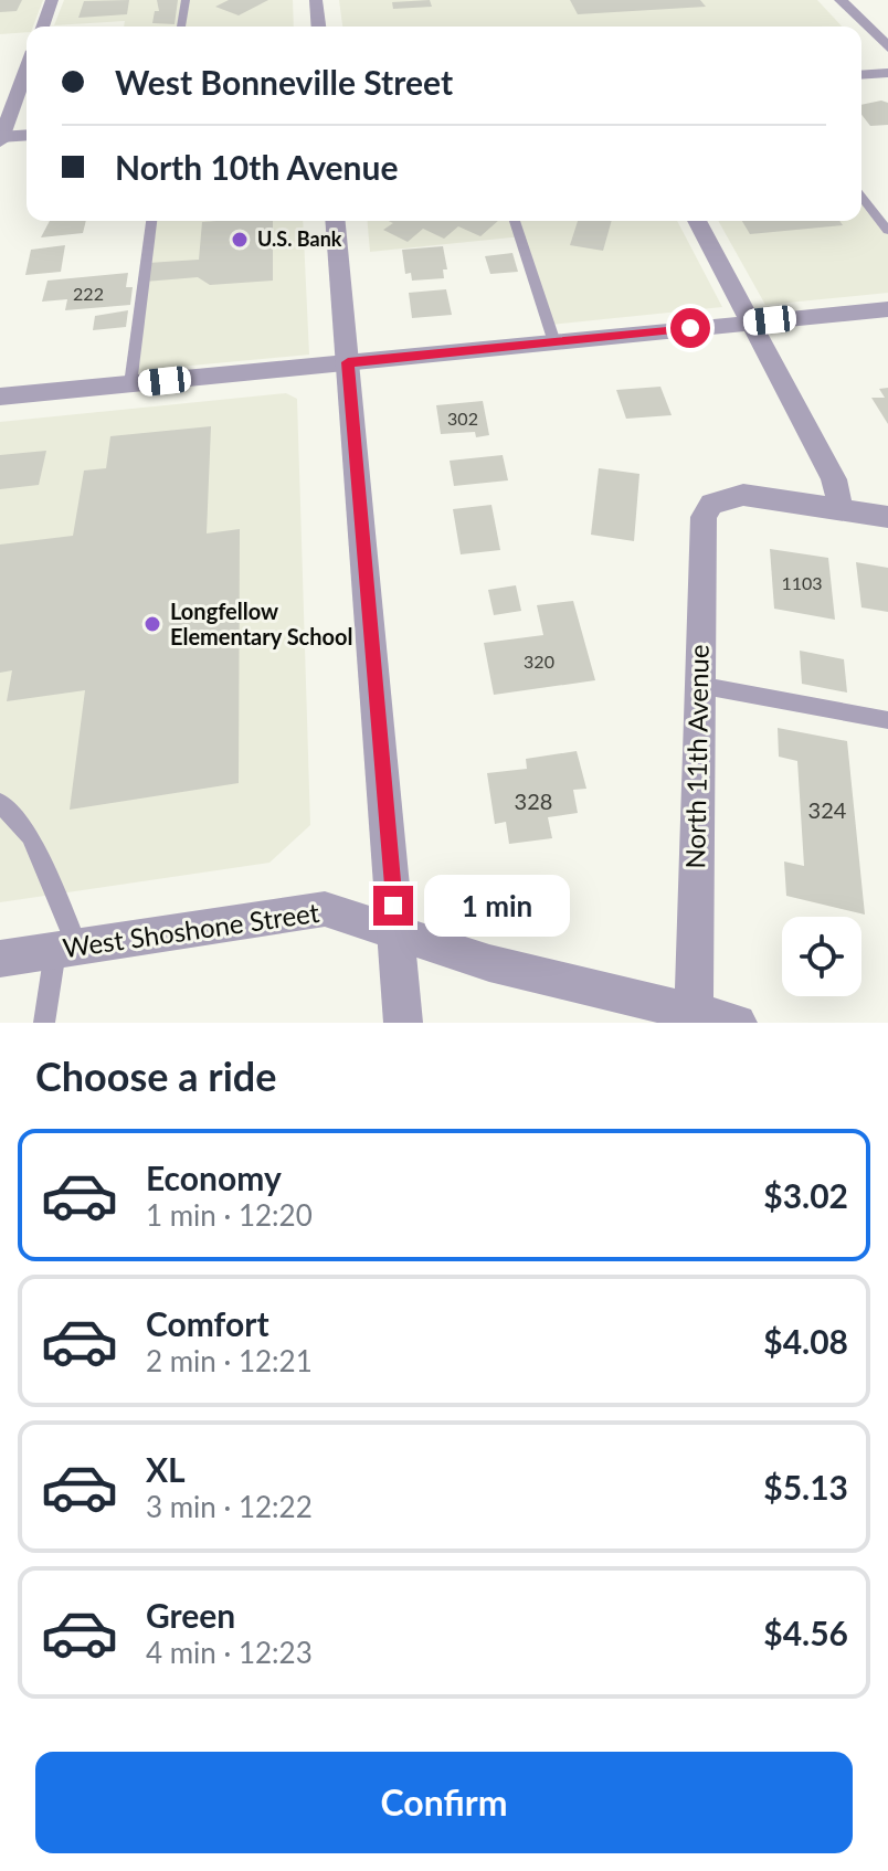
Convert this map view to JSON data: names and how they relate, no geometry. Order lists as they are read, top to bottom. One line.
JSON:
{"streets":{"street":["North 11th Avenue","West Shoshone Street"]},"crossings":[["North 11th Avenue","West Shoshone Street"]],"places":["U.S. Bank","Longfellow Elementary School"],"house_numbers":["222","302","1103","320","328","324"],"page":{"banner":["West Bonneville Street","North 10th Avenue"],"bubble":"1 min","heading":"Choose a ride","list":[{"name":"Economy","note":"1 min · 12:20","value":"$3.02"},{"name":"Comfort","note":"2 min · 12:21","value":"$4.08"},{"name":"XL","note":"3 min · 12:22","value":"$5.13"},{"name":"Green","note":"4 min · 12:23","value":"$4.56"}],"buttons":"Confirm"}}
